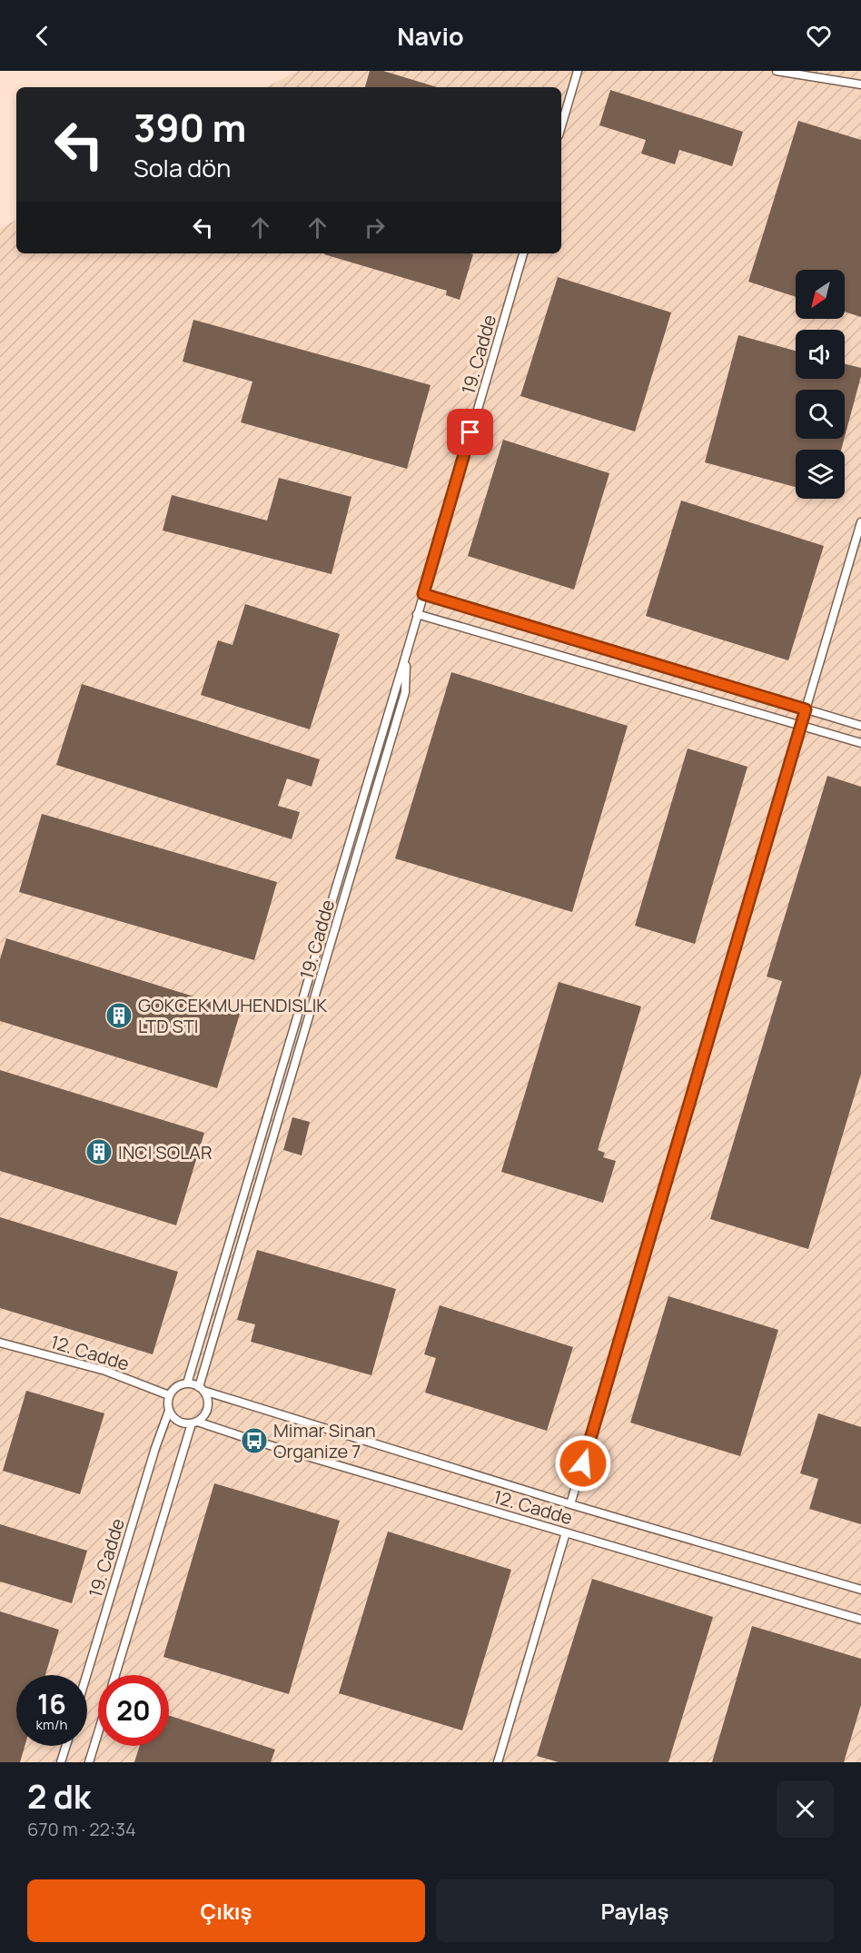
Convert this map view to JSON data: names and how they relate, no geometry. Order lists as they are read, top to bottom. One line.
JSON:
{"streets":{"lane":["19. Cadde","12. Cadde"]},"crossings":[["19. Cadde","12. Cadde"]],"places":{"building":["GOKCEK MUHENDISLIK LTD STI","INCI SOLAR"],"bus stop":["Mimar Sinan Organize 7"]},"north":"bottom left","page":{"header":"Navio","turn":["390 m","Sola dön"],"speed":"16 km/h","limit":"20","heading":["2 dk","670 m · 22:34"],"buttons":["Çıkış","Paylaş"]}}
